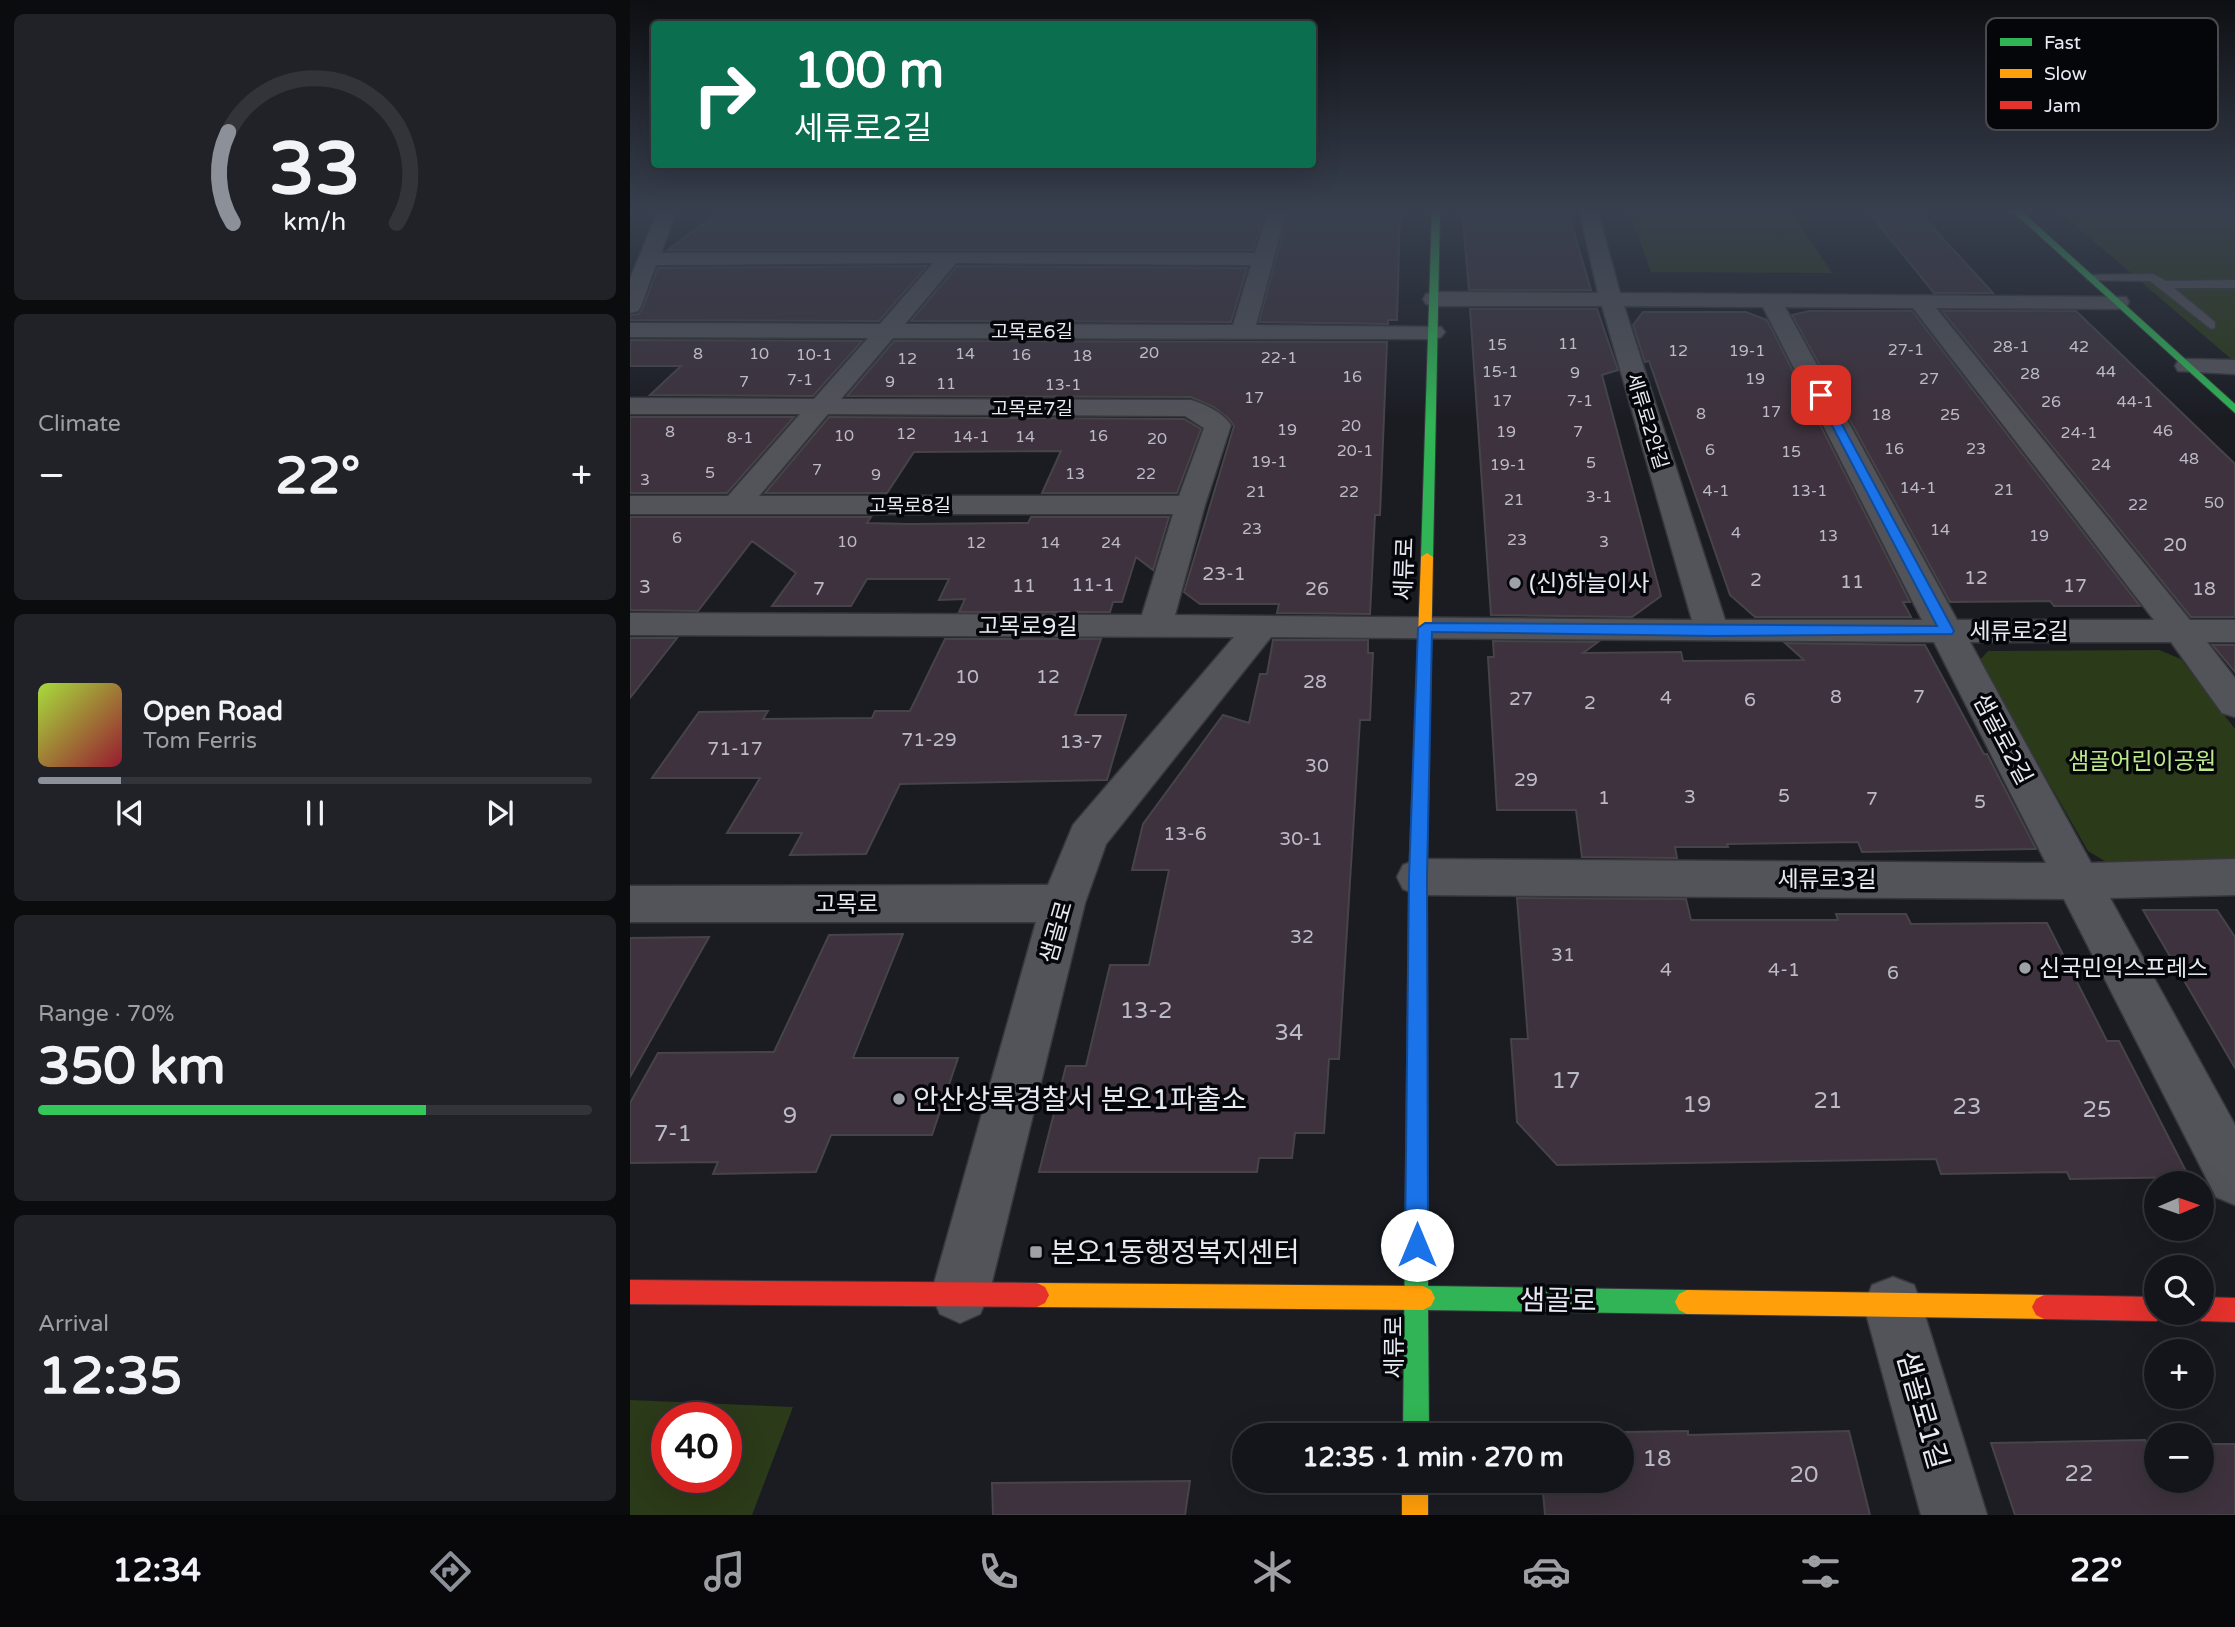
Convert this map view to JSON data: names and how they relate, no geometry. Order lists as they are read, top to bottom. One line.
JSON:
{"streets":{"street":["고목로6길","고목로7길","세류로2안길","고목로8길","세류로","고목로9길","세류로2길","샘골로2길","세류로3길","고목로","샘골로","샘골로1길"]},"crossings":[["고목로6길","세류로"],["고목로7길","고목로8길"],["고목로7길","고목로9길"],["세류로2안길","세류로2길"],["세류로","고목로9길"],["세류로","세류로2길"],["세류로","세류로3길"],["세류로","샘골로"],["고목로9길","세류로2길"],["고목로9길","샘골로"],["세류로2길","샘골로2길"],["샘골로2길","세류로3길"],["고목로","샘골로"],["샘골로","샘골로1길"]],"parks":["샘골어린이공원"],"places":{"other":["(신)하늘이사","신국민익스프레스","안산상록경찰서 본오1파출소"],"transit":["본오1동행정복지센터"]},"house_numbers":["11","15","28-1","42","27-1","12","19-1","20","8","10","14","10-1","16","18","22-1","12","15-1","44","9","28","16","19","27","7-1","7","9","11","13-1","17","17","7-1","26","44-1","17","8","18","25","20","19","46","8","19","7","24-1","12","10","16","14-1","14","8-1","20","16","23","6","20-1","15","48","19-1","5","19-1","24","7","5","13","22","9","3","14-1","21","4-1","13-1","21","22","3-1","21","50","22","23","14","4","13","19","6","23","10","3","12","14","24","20","23-1","12","2","11","11-1","11","17","3","7","26","18","10","12","28","8","7","4","27","6","2","71-29","13-7","71-17","30","29","5","3","1","7","5","13-6","30-1","32","31","4","4-1","6","13-2","34","17","21","19","23","25","9","7-1","18","22","20"],"legend":["Fast","Slow","Jam"],"north":"right","page":{"turn":["100 m","세류로2길"],"tile":["Climate",["Range · 70%","350 km"],["Arrival","12:35"]],"heat":["−","22°","+"],"song":["Open Road","Tom Ferris"],"map_buttons":["+","−"],"limit":"40","trip":"12:35 · 1 min · 270 m","tabs":["12:34","22°"],"gauge":["33","km/h"]}}
